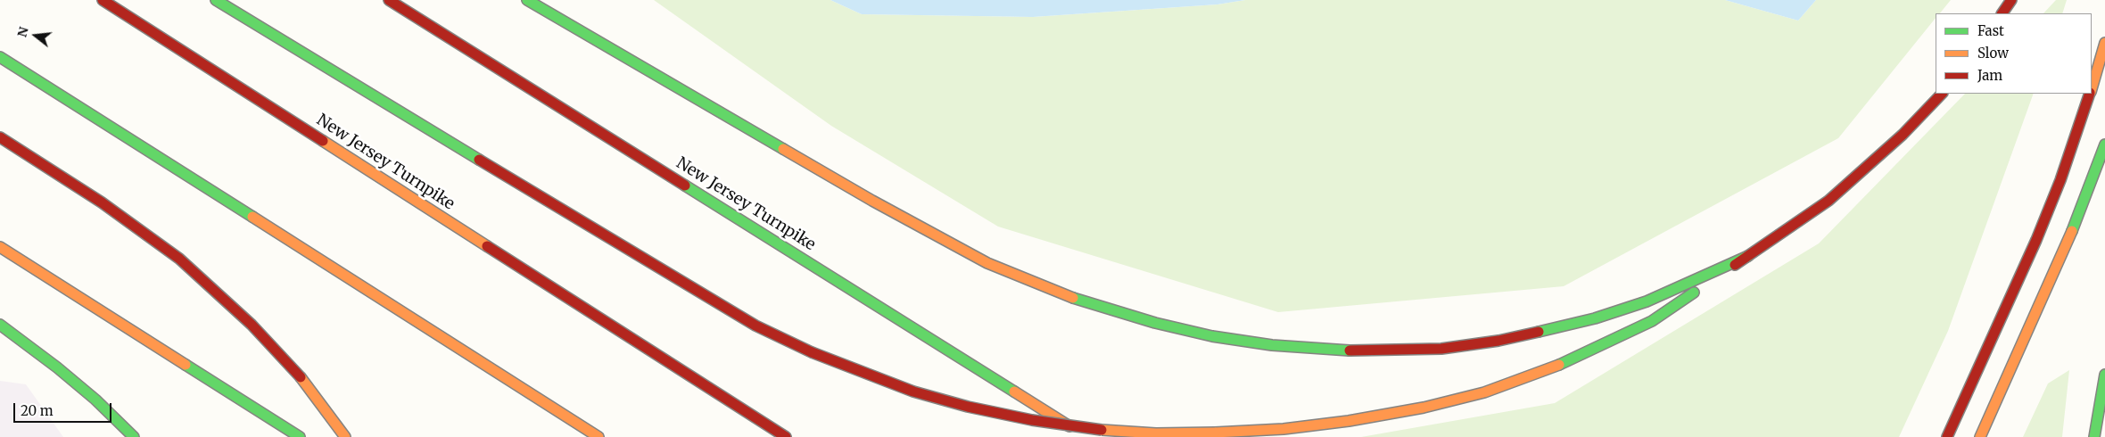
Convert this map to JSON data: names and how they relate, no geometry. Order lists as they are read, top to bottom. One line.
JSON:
{"streets":{"highway":["New Jersey Turnpike"]},"legend":["Fast","Slow","Jam"],"scale_bar":"20 m","north":"left"}
